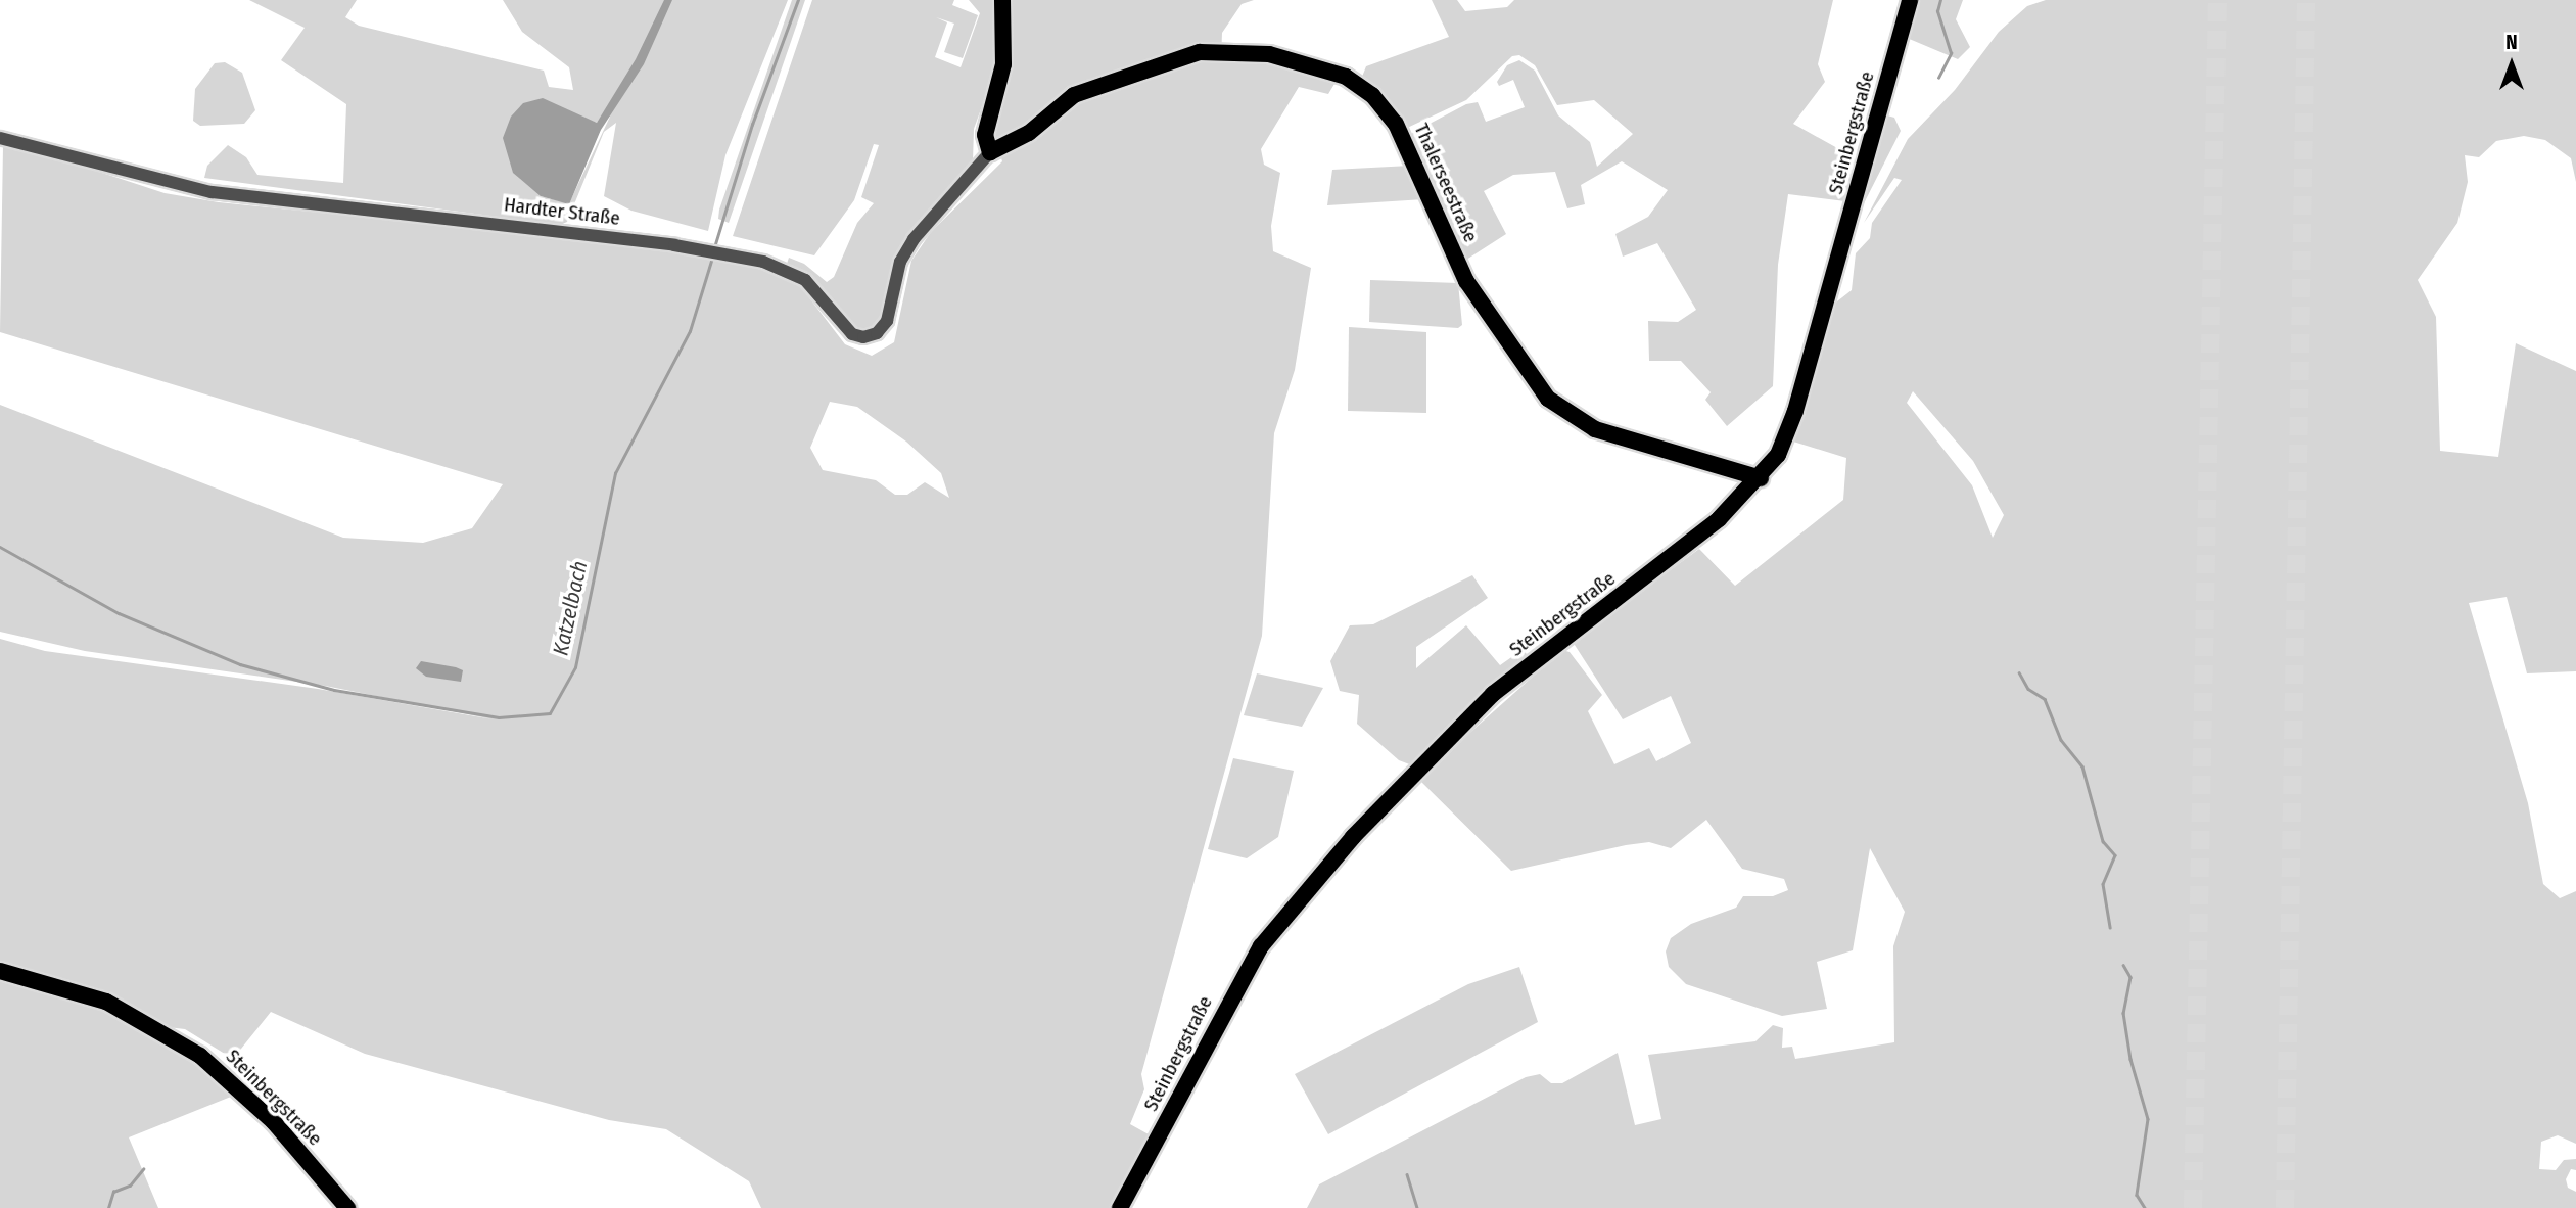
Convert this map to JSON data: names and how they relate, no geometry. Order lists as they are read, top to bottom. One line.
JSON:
{"streets":{"main road":["Steinbergstraße","Thalerseestraße"],"street":["Hardter Straße"]},"crossings":[["Steinbergstraße","Thalerseestraße"],["Thalerseestraße","Hardter Straße"]],"water":["Katzelbach"],"north":"top"}
